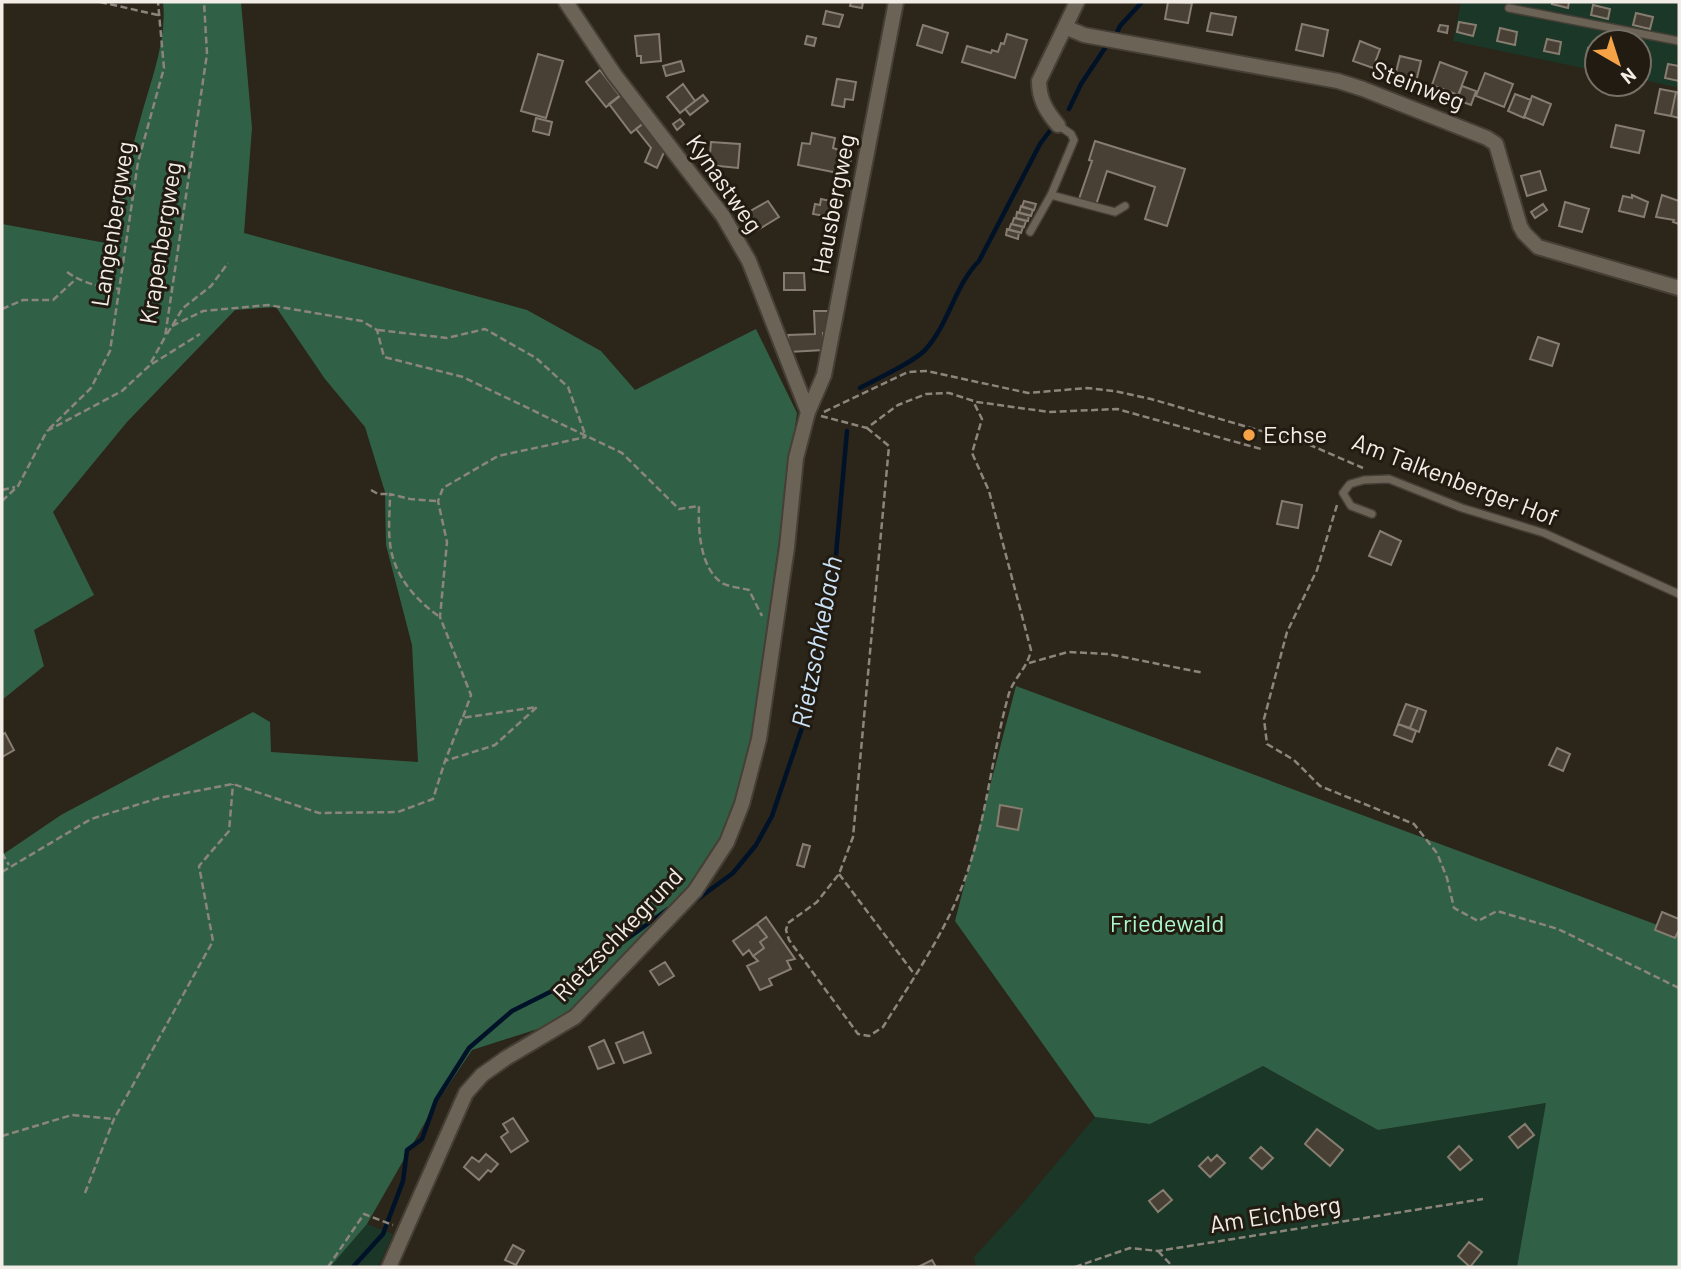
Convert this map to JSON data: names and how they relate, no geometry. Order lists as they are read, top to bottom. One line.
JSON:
{"streets":{"street":["Steinweg","Kynastweg","Hausbergweg","Rietzschkegrund"],"lane":["Am Talkenberger Hof"],"path":["Langenbergweg","Krapenbergweg","Am Eichberg"]},"crossings":[["Kynastweg","Hausbergweg"],["Kynastweg","Am Talkenberger Hof"],["Kynastweg","Rietzschkegrund"],["Hausbergweg","Am Talkenberger Hof"],["Hausbergweg","Rietzschkegrund"],["Langenbergweg","Krapenbergweg"],["Am Talkenberger Hof","Rietzschkegrund"]],"water":["Rietzschkebach"],"parks":["Friedewald"],"places":["Echse"],"north":"bottom right"}
